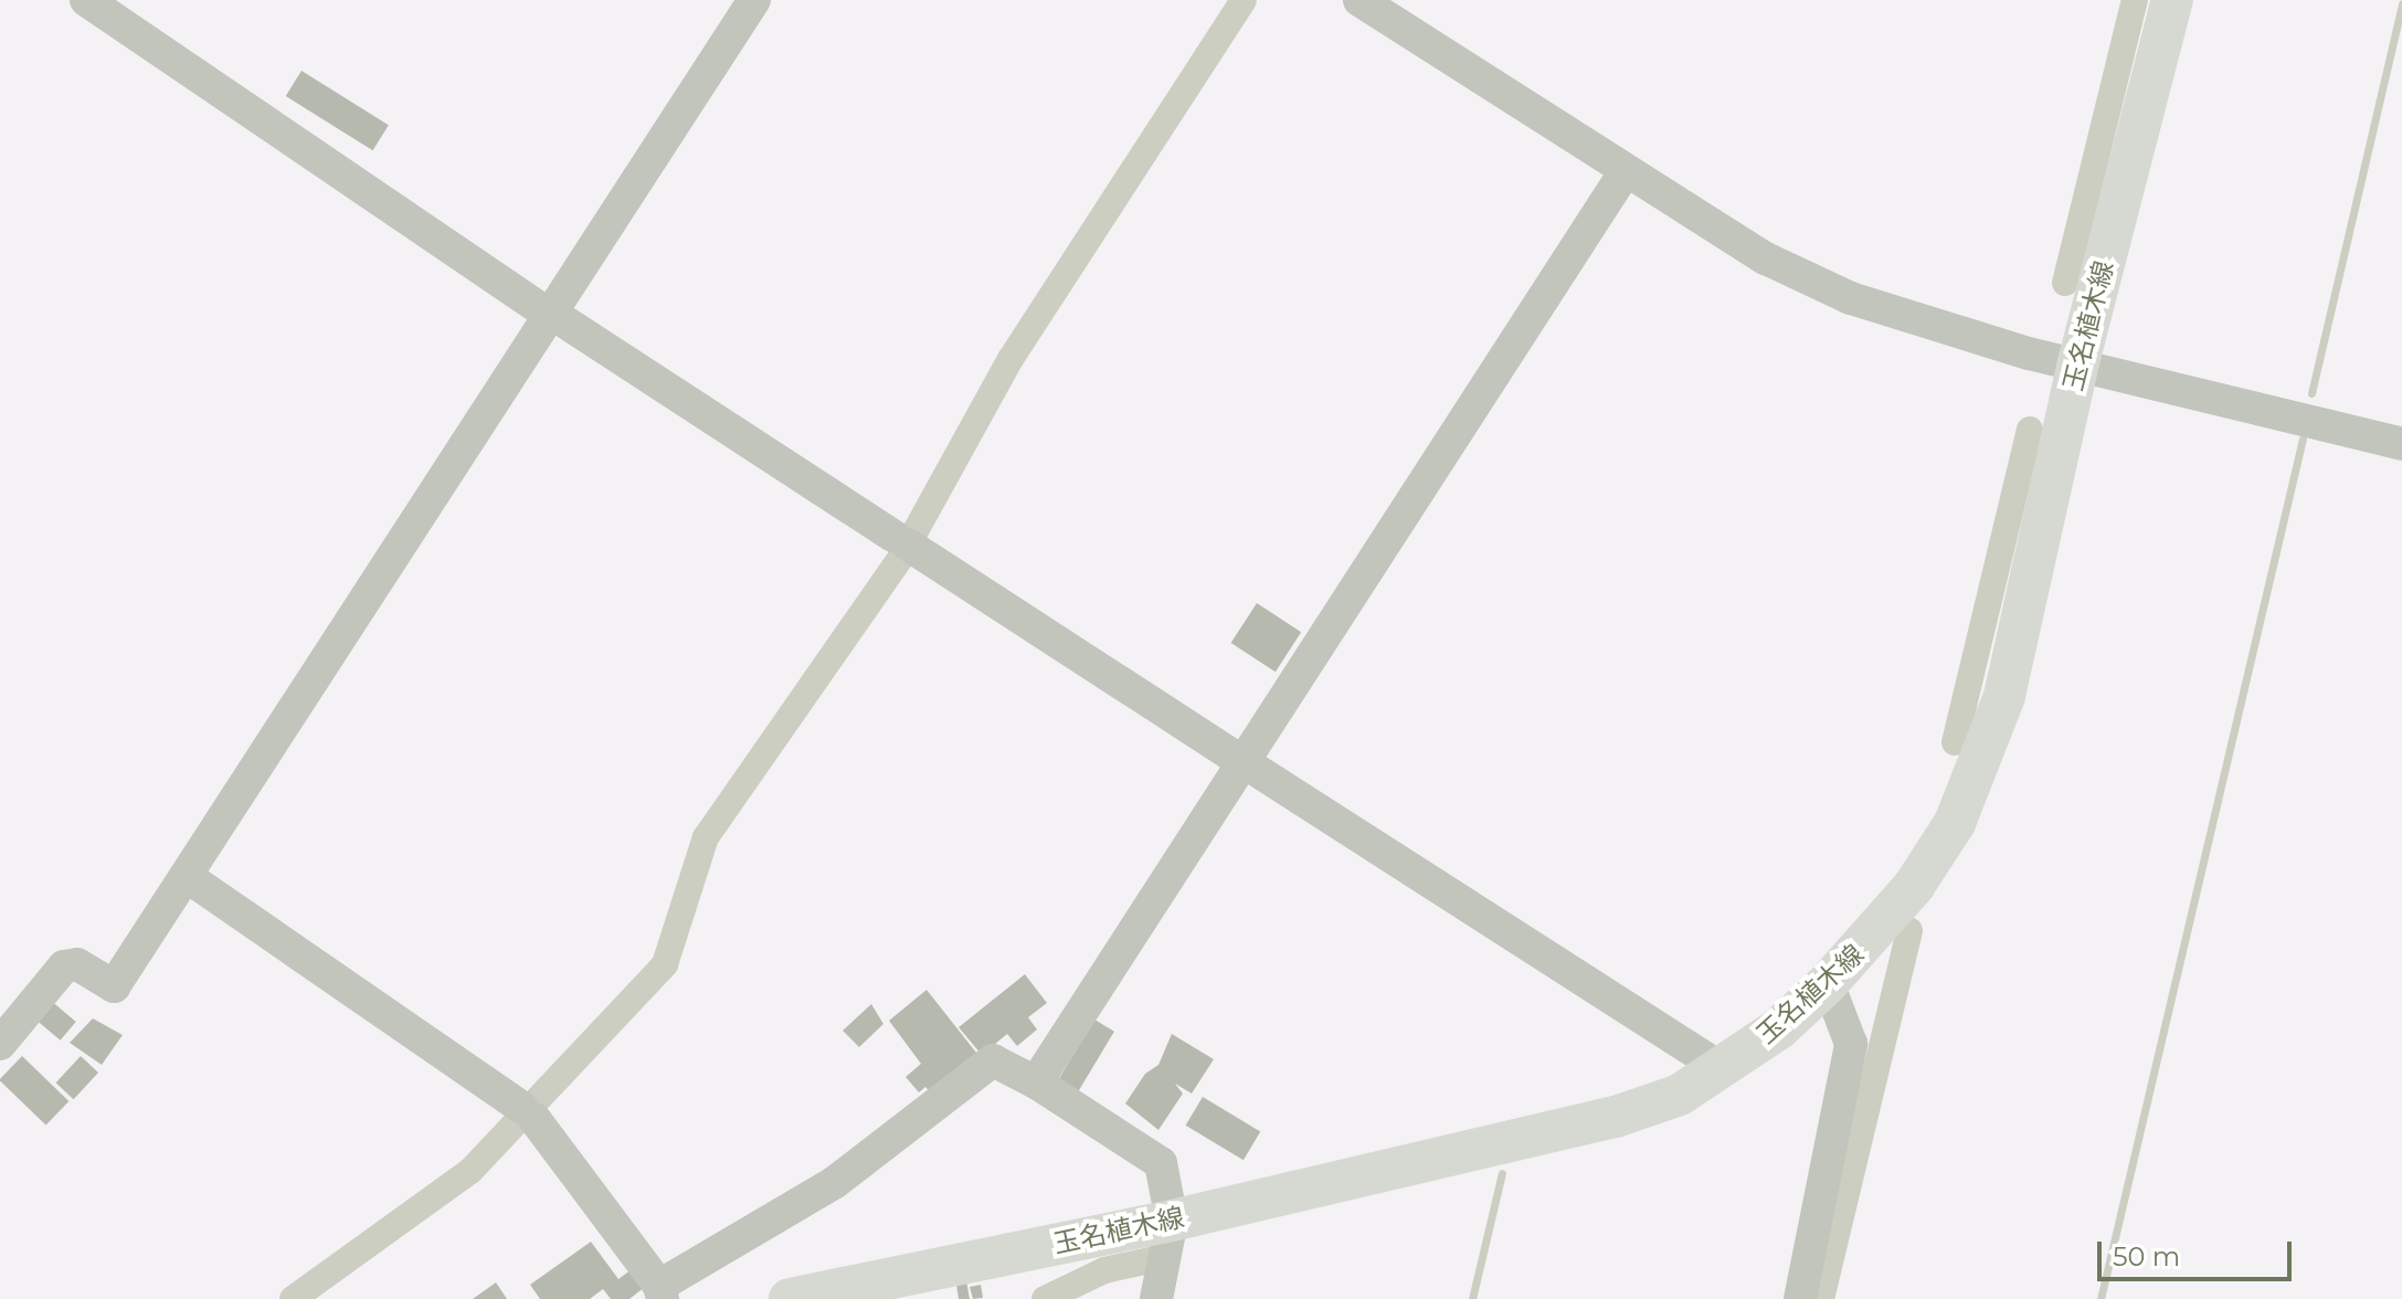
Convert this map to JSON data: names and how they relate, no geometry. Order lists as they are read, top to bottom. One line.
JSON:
{"streets":{"main road":["玉名植木線"]},"scale_bar":"50 m"}
